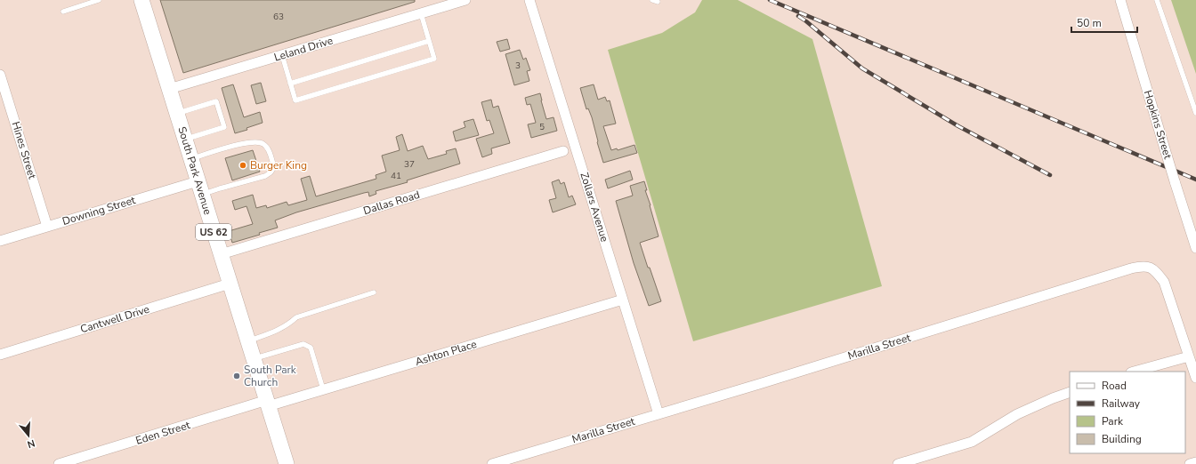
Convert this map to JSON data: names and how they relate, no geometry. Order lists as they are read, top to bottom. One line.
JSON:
{"streets":{"main road":["South Park Avenue","US 62"],"street":["Leland Drive","Hopkins Street","Hines Street","Dallas Road","Zollars Avenue","Downing Street","Cantwell Drive","Marilla Street","Ashton Place","Eden Street"]},"crossings":[["Leland Drive","South Park Avenue"],["Hines Street","Downing Street"],["South Park Avenue","Dallas Road"],["South Park Avenue","Downing Street"],["South Park Avenue","Cantwell Drive"],["South Park Avenue","Ashton Place"],["South Park Avenue","Eden Street"],["Zollars Avenue","Marilla Street"],["Zollars Avenue","Ashton Place"],["Ashton Place","Eden Street"]],"places":["Burger King","South Park Church"],"house_numbers":["63","3","5","37","41"],"legend":["Road","Railway","Park","Building"],"scale_bar":"50 m","north":"bottom"}
